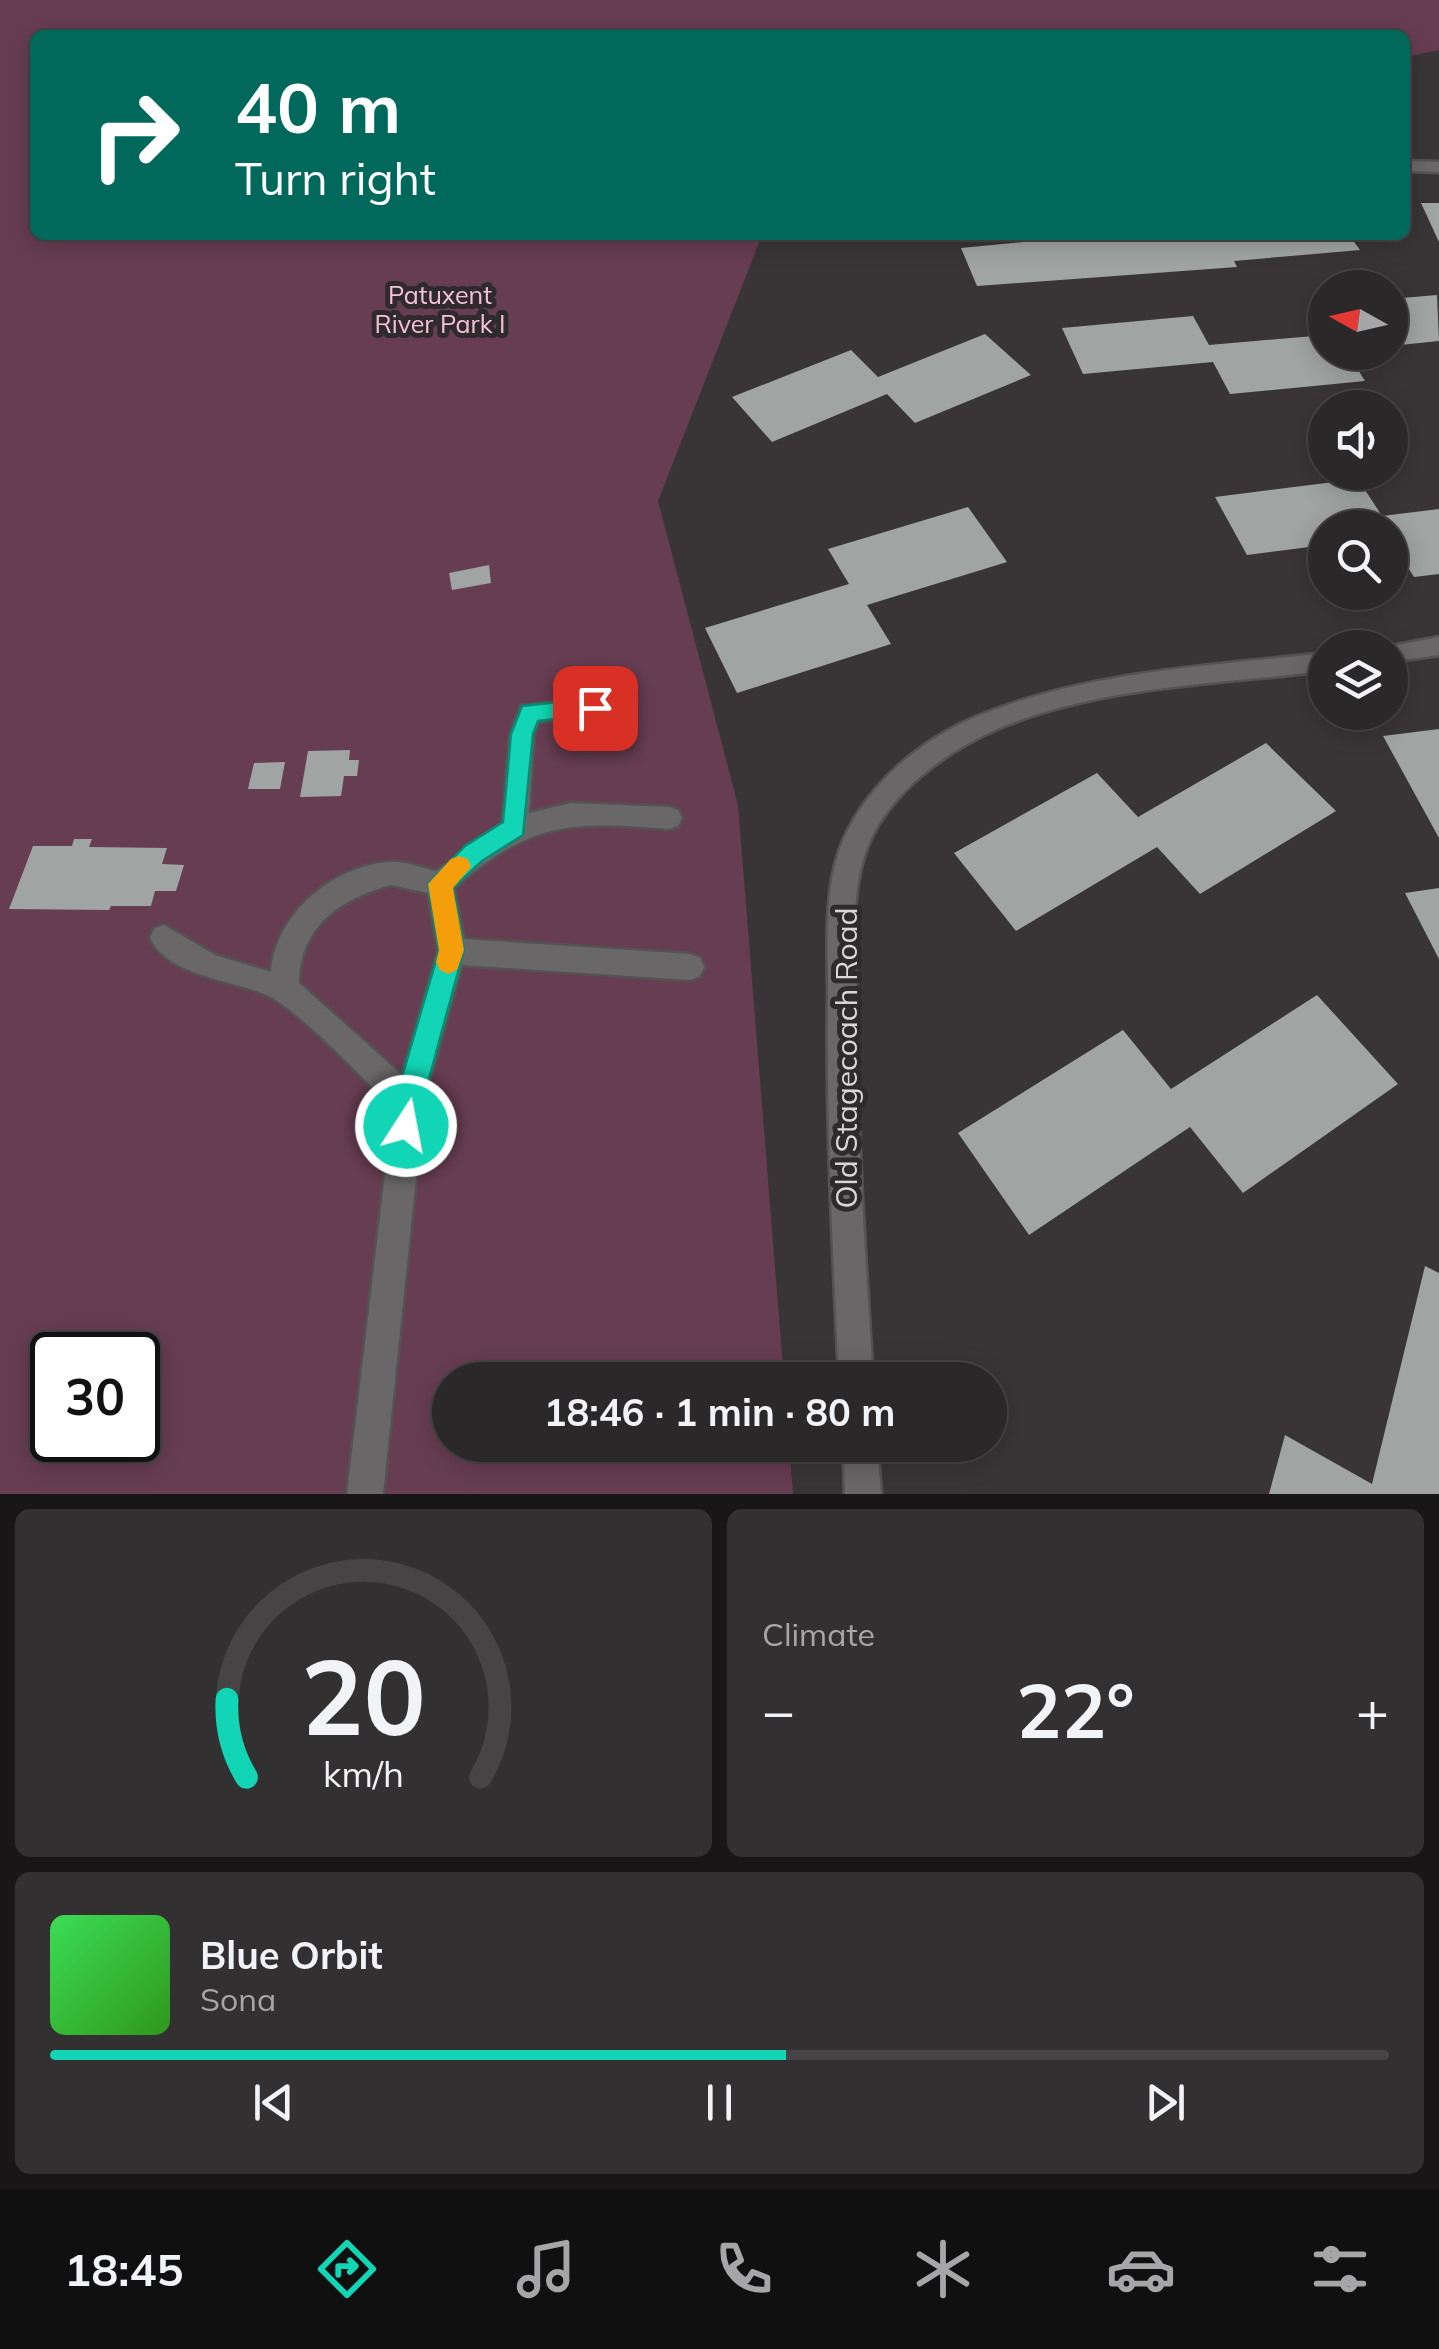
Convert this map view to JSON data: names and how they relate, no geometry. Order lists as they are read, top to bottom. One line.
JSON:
{"streets":{"street":["Old Stagecoach Road"]},"parks":["Patuxent River Park I"],"north":"left","page":{"turn":["40 m","Turn right"],"limit":"30","trip":"18:46 · 1 min · 80 m","tile":"Climate","heat":["−","22°","+"],"song":["Blue Orbit","Sona"],"tabs":"18:45","gauge":["20","km/h"]}}
